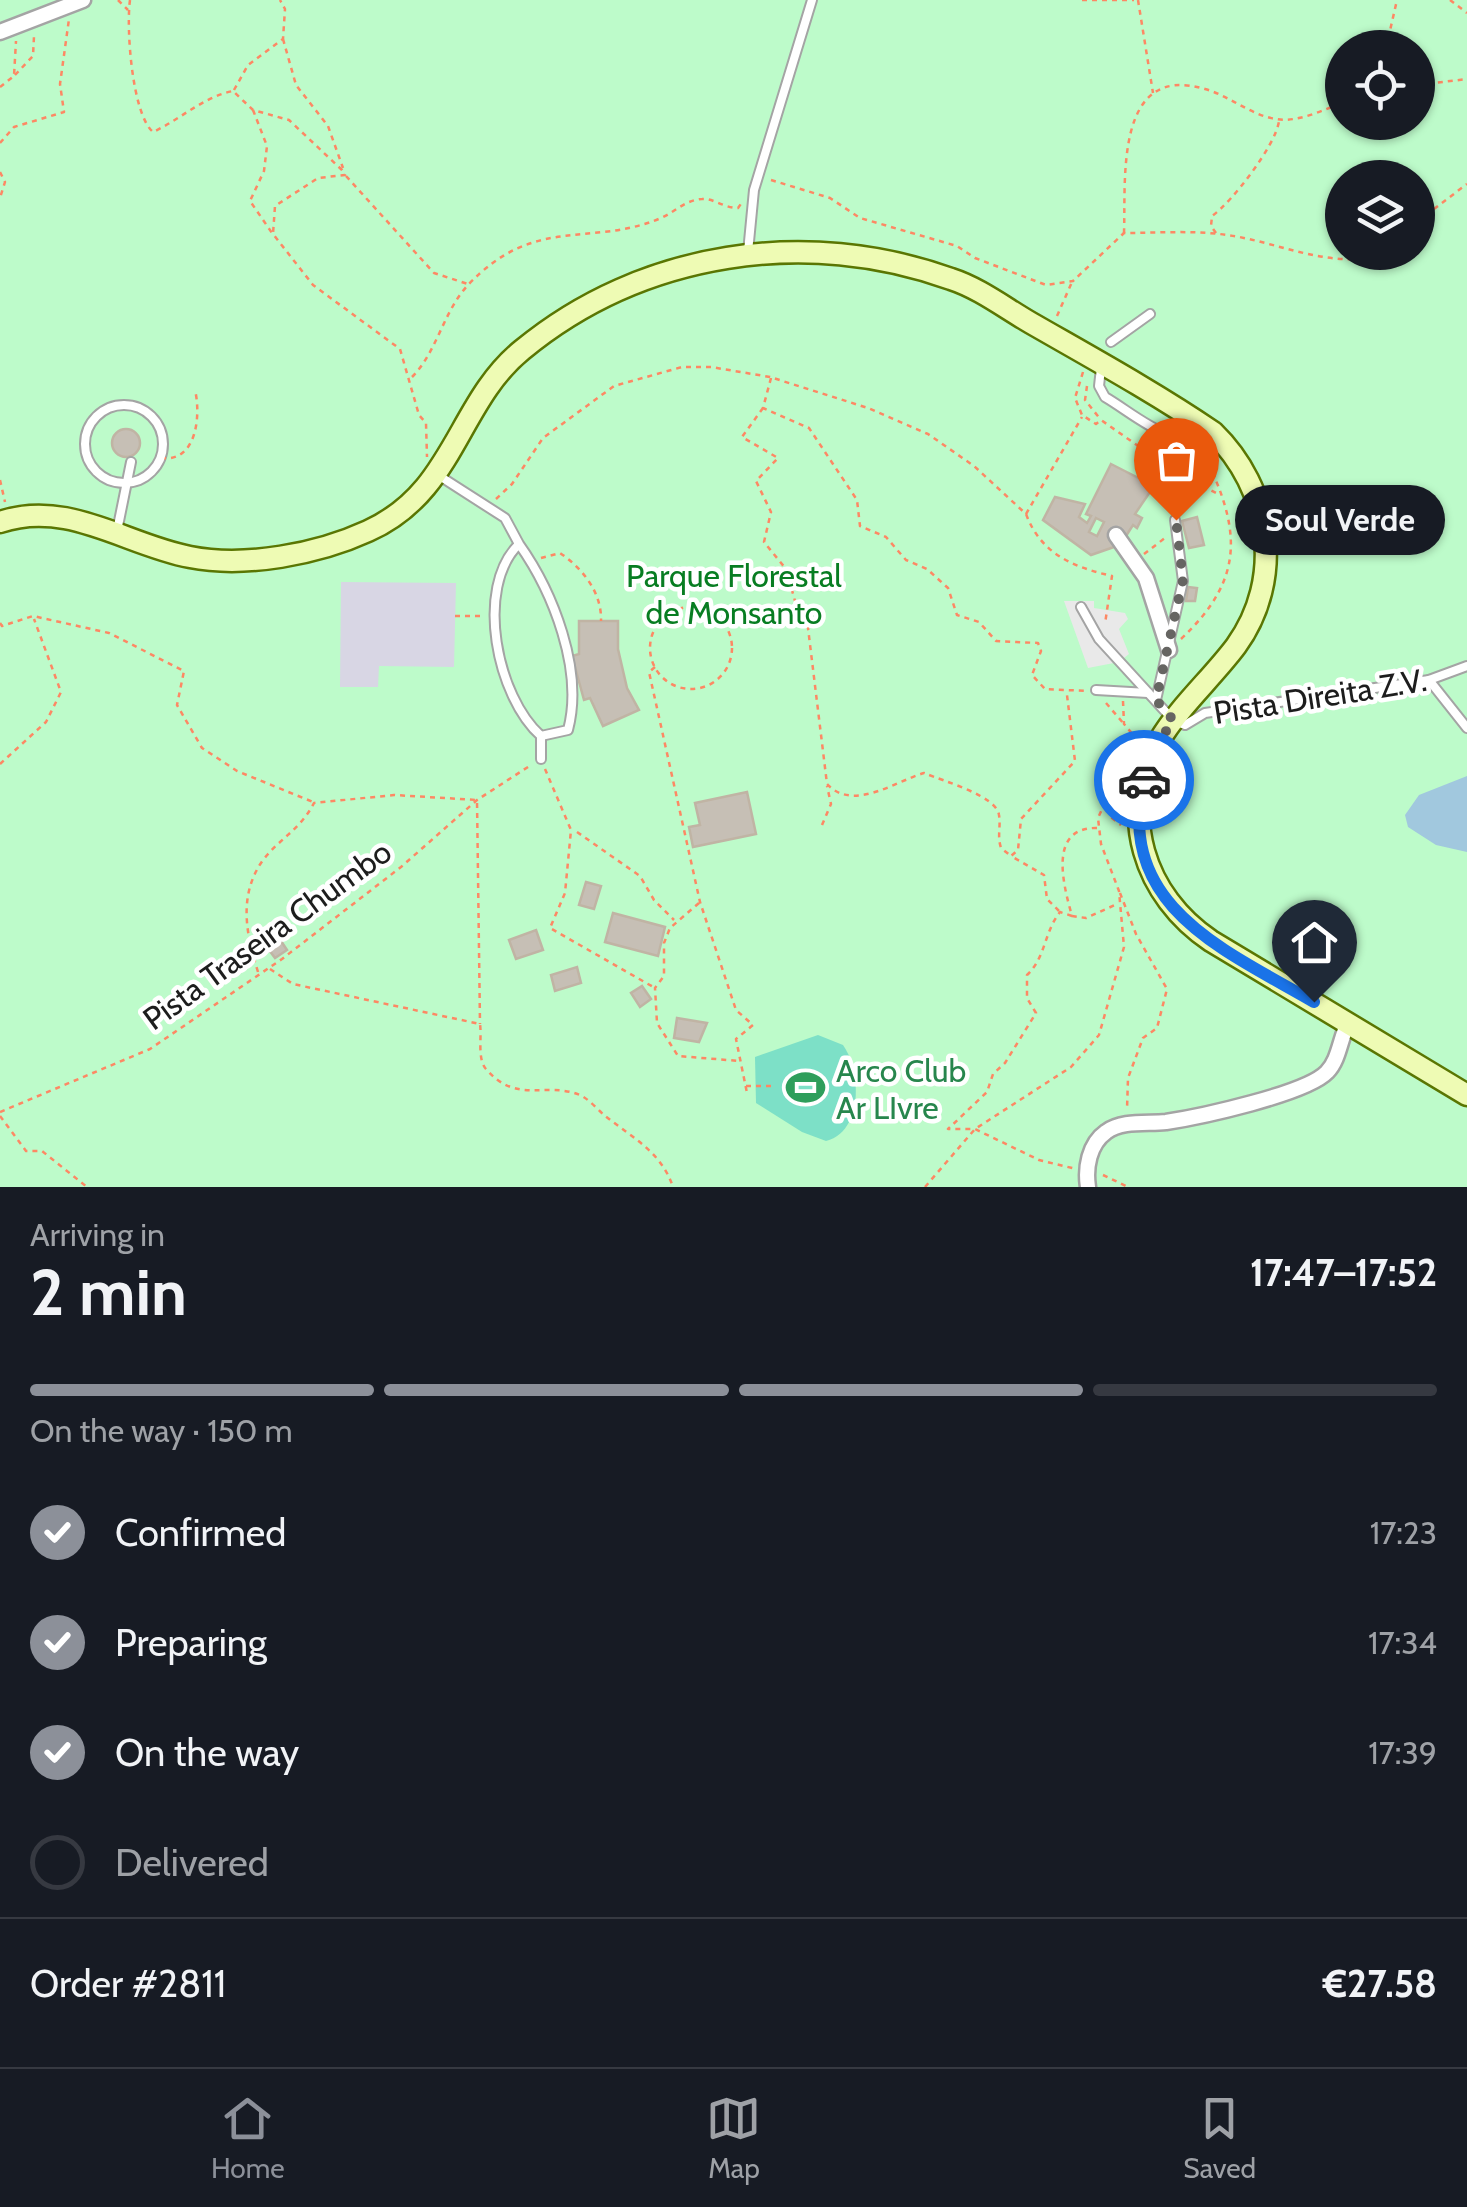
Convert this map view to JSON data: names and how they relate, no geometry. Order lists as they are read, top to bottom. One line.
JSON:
{"streets":{"lane":["Pista Direita Z.V."],"path":["Pista Traseira Chumbo"]},"parks":["Parque Florestal de Monsanto"],"places":{"other":["Soul Verde"],"sports":["Arco Club Ar LIvre"]},"page":{"bubble":"Soul Verde","heading":["2 min","Arriving in","17:47–17:52"],"panel":["Order #2811","€27.58"],"bar":"On the way · 150 m","list":[["Confirmed","17:23"],["Preparing","17:34"],["On the way","17:39"],"Delivered"],"tabs":["Home","Map","Saved"]}}
